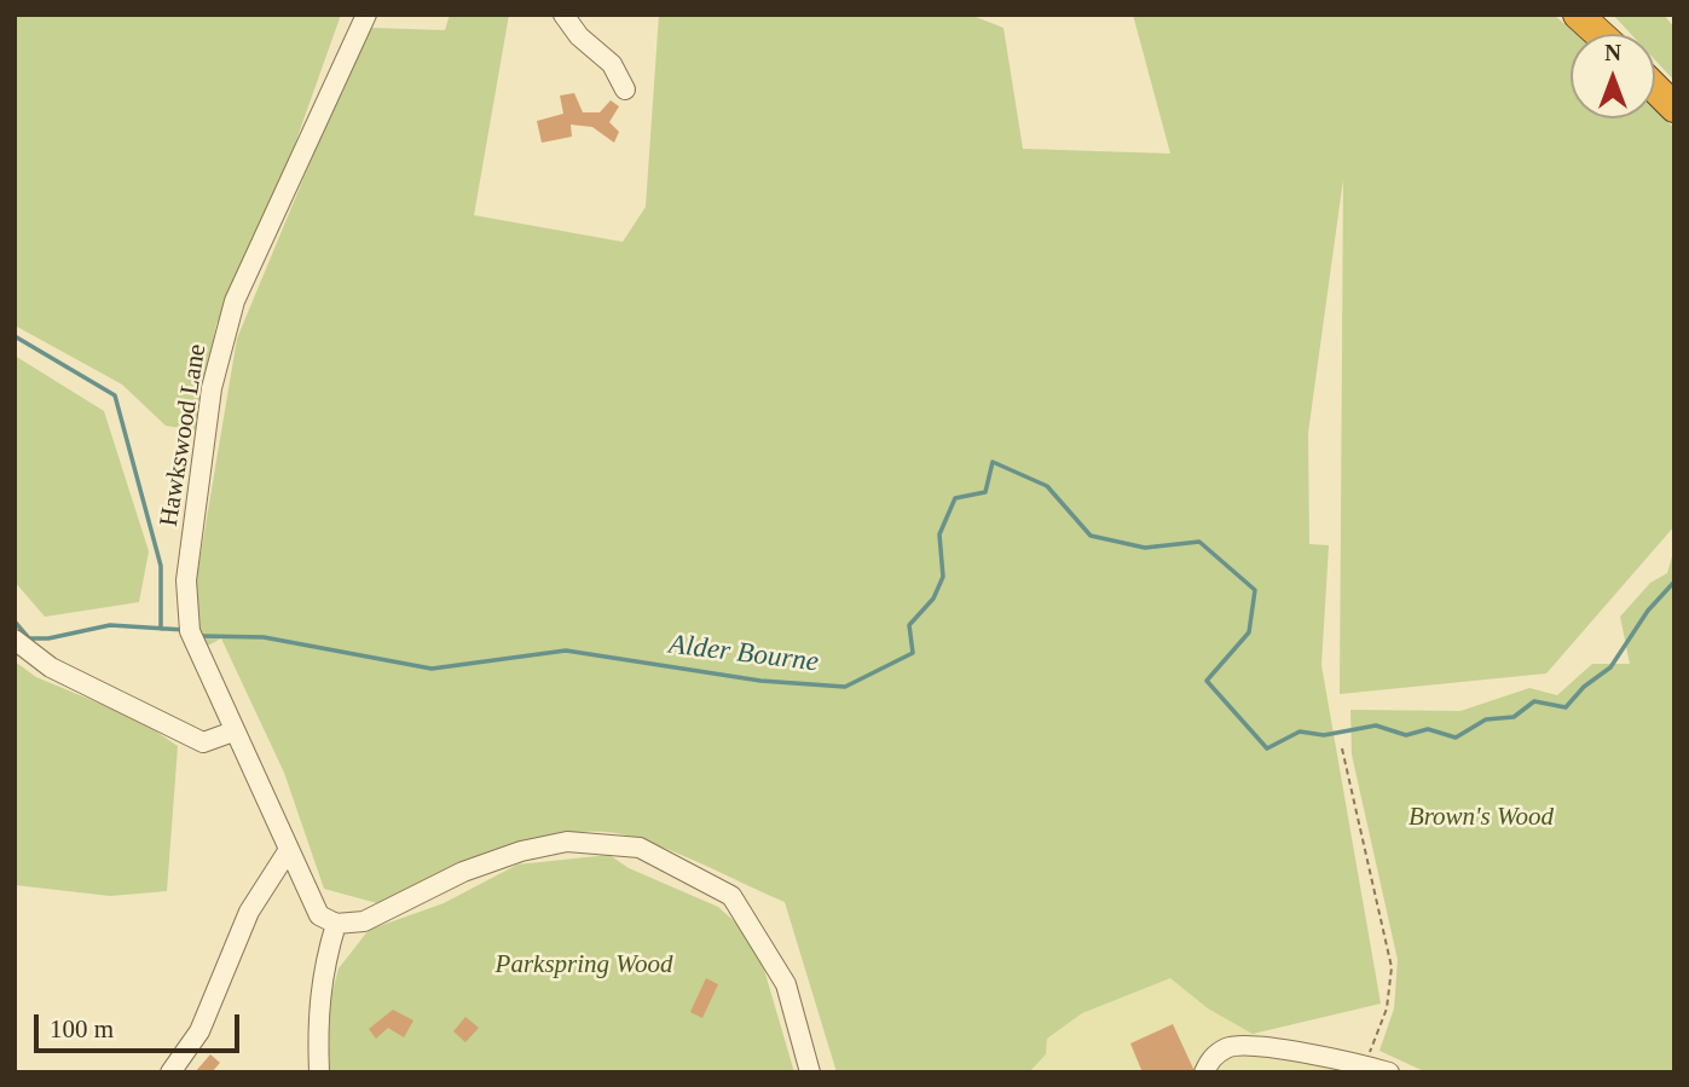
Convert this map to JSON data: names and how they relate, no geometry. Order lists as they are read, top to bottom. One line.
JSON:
{"streets":{"street":["Hawkswood Lane"]},"water":["Alder Bourne"],"parks":["Brown's Wood","Parkspring Wood"],"scale_bar":"100 m","north":"top"}
